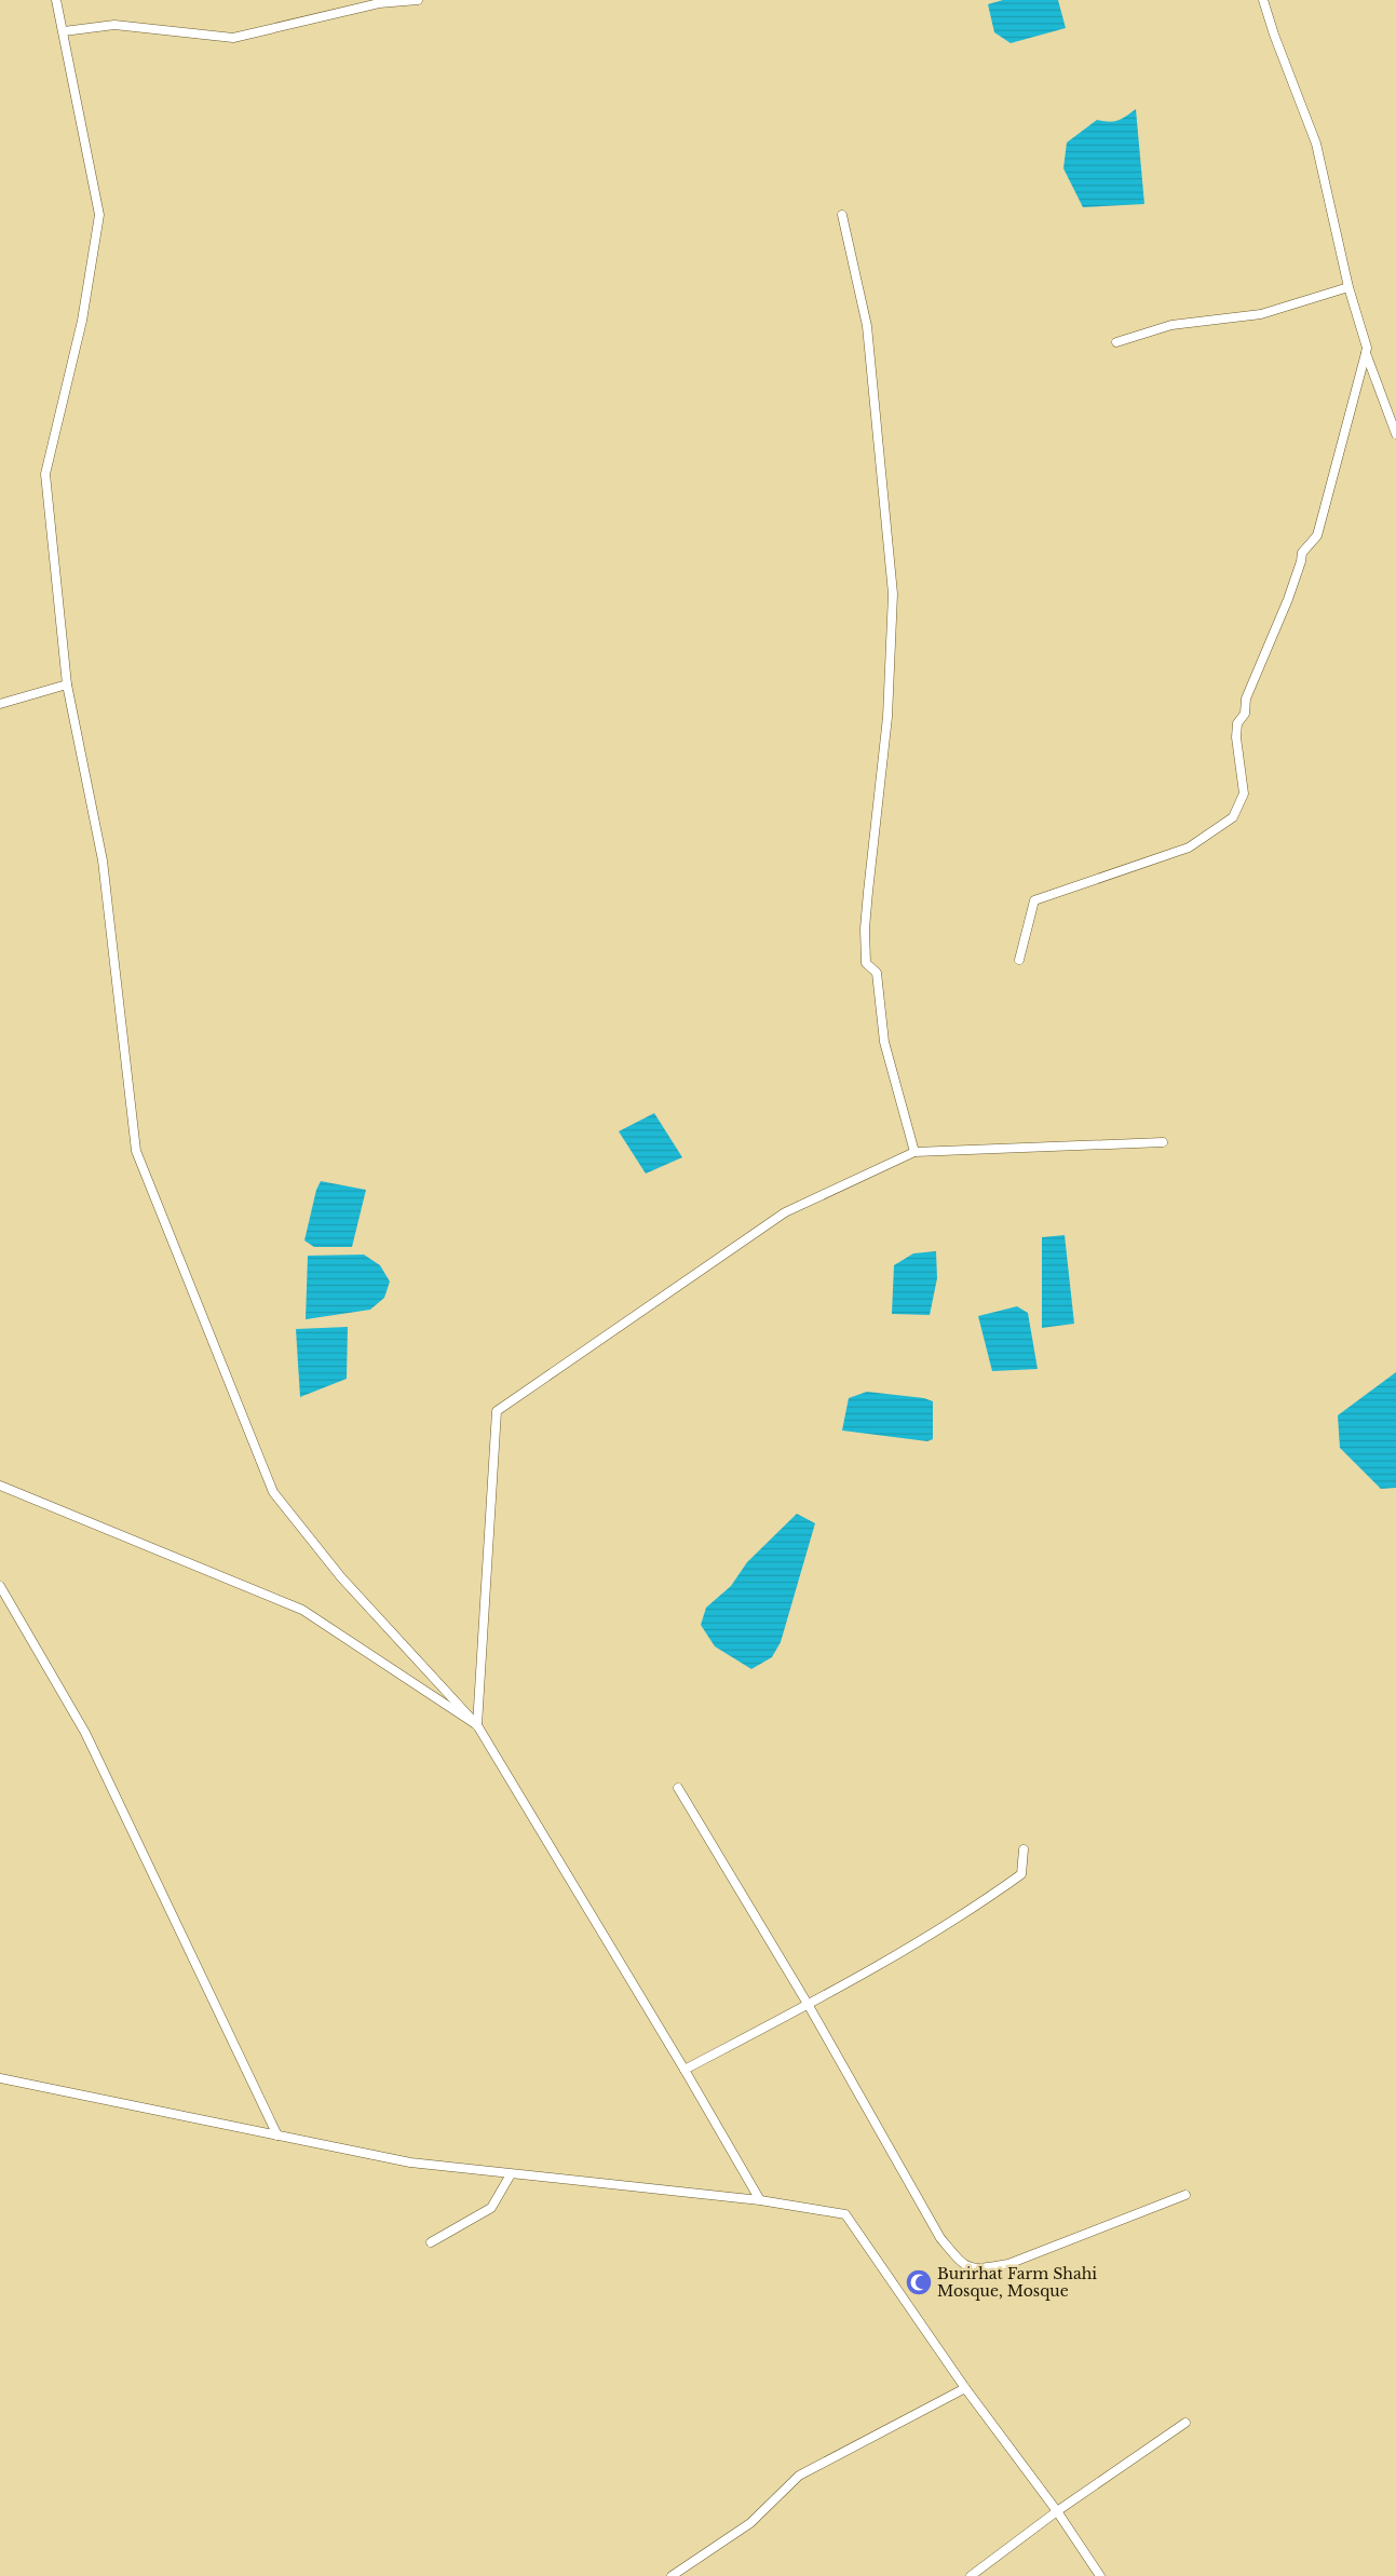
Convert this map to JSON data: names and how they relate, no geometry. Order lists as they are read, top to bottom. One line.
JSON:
{"places":{"mosque":["Burirhat Farm Shahi Mosque, Mosque"]}}
